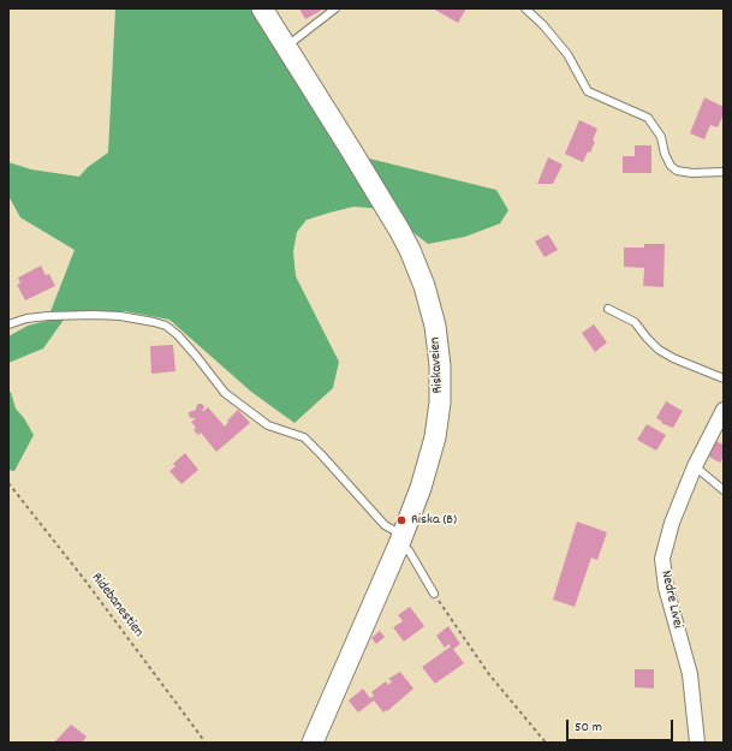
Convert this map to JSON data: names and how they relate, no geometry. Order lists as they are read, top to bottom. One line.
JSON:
{"streets":{"main road":["Riskaveien"],"street":["Nedre Livei"],"path":["Ridebanestien"]},"places":["Riska (B)"],"scale_bar":"50 m"}
